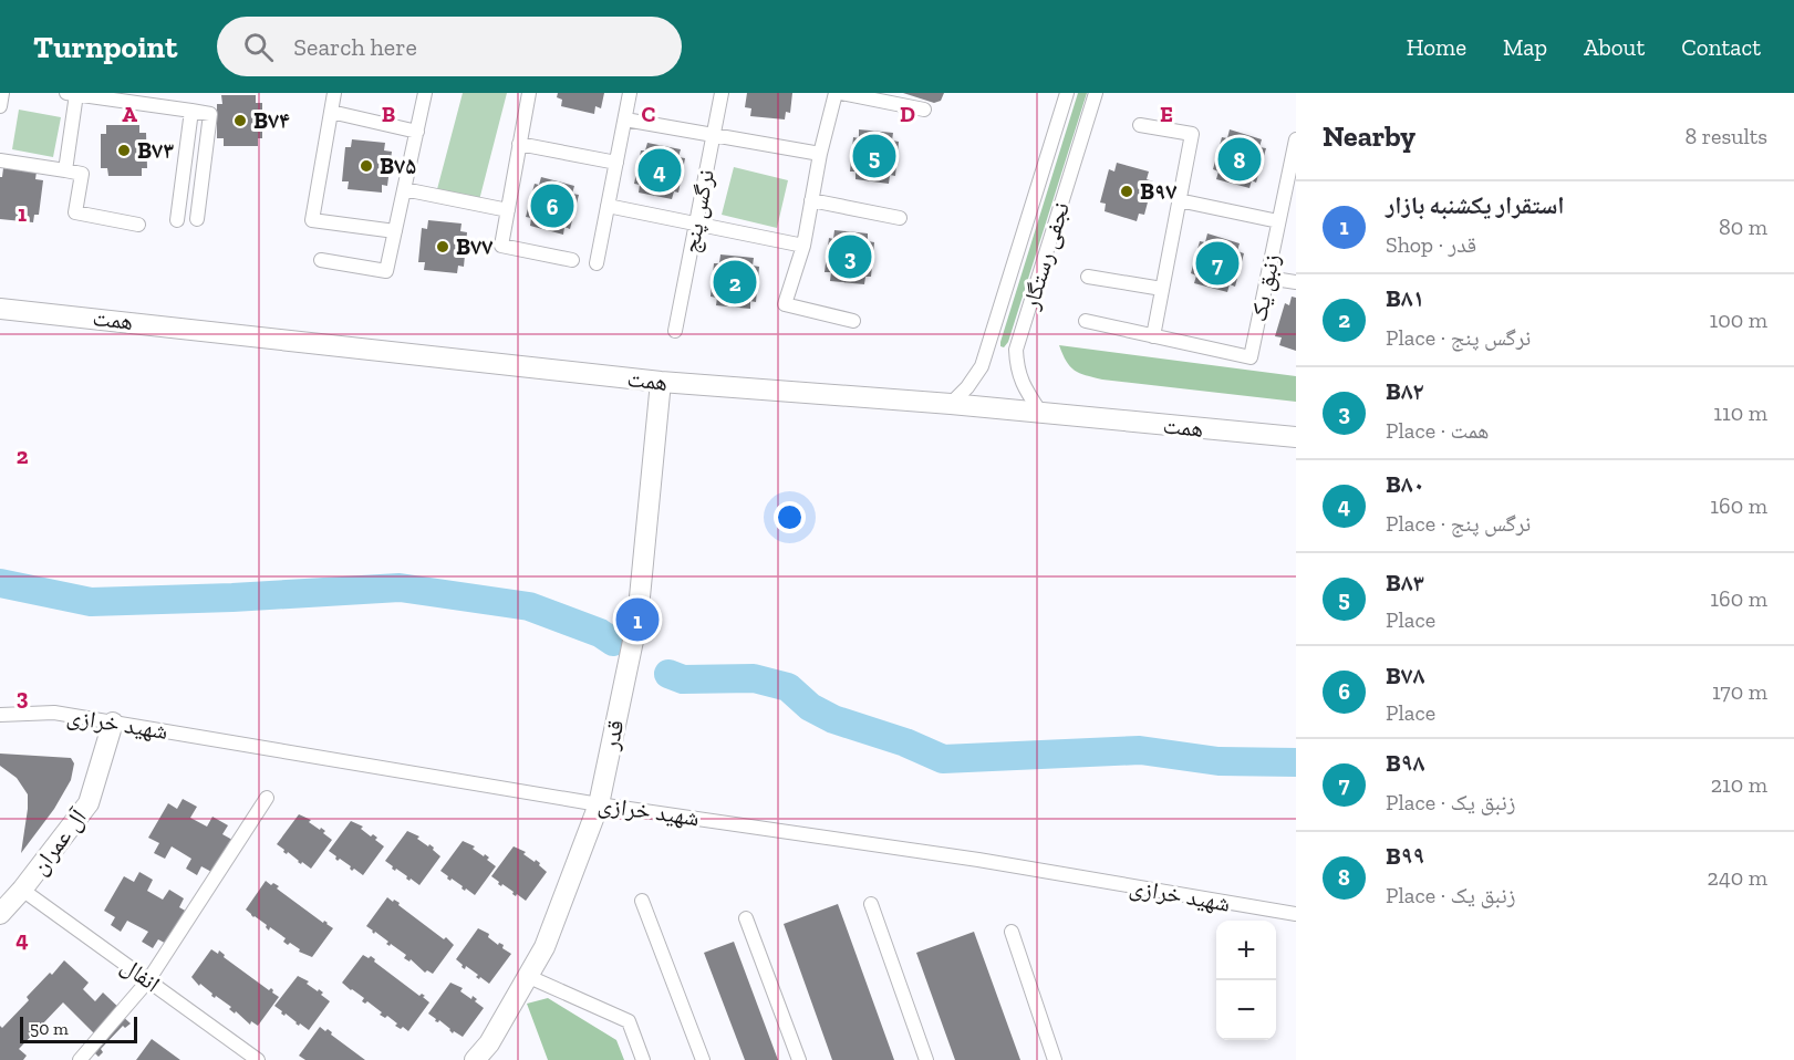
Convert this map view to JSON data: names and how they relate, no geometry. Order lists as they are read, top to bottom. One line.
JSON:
{"streets":{"street":["نرگس پنج","نجفی رستگار","زنبق یک","همت","شهید خرازی","قدر","آل عمران","انفال"]},"crossings":[["نجفی رستگار","همت"],["همت","قدر"],["شهید خرازی","قدر"],["شهید خرازی","آل عمران"],["آل عمران","انفال"]],"places":["B۷۴","B۷۳","B۷۵","B۹۷","B۷۷"],"scale_bar":"50 m","page":{"header":"Turnpoint","search":"Search here","nav":["Home","Map","About","Contact"],"heading":["Nearby","8 results"],"pins":["5","8","4","6","3","7","2","1"],"list":[{"mark":"1","name":"استقرار یکشنبه بازار","note":"Shop · قدر","value":"80 m"},{"mark":"2","name":"B۸۱","note":"Place · نرگس پنج","value":"100 m"},{"mark":"3","name":"B۸۲","note":"Place · همت","value":"110 m"},{"mark":"4","name":"B۸۰","note":"Place · نرگس پنج","value":"160 m"},{"mark":"5","name":"B۸۳","note":"Place","value":"160 m"},{"mark":"6","name":"B۷۸","note":"Place","value":"170 m"},{"mark":"7","name":"B۹۸","note":"Place · زنبق یک","value":"210 m"},{"mark":"8","name":"B۹۹","note":"Place · زنبق یک","value":"240 m"}],"map_buttons":["+","−"],"scale":"50 m"},"grid":{"columns":["A","B","C","D","E"],"rows":["1","2","3","4"]}}
